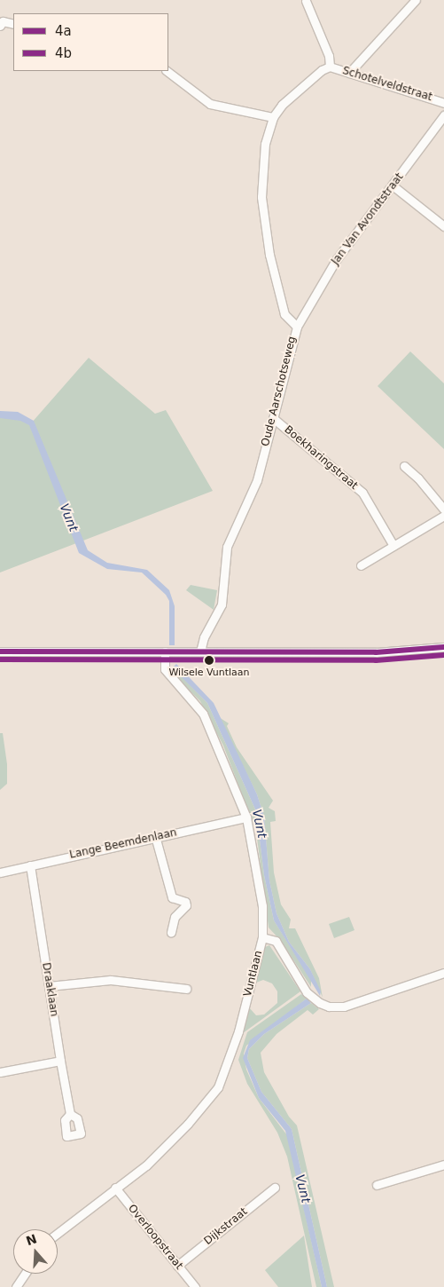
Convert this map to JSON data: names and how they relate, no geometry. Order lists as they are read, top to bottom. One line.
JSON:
{"streets":{"street":["Schotelveldstraat","Jan Van Avondtstraat","Oude Aarschotseweg","Boekharingstraat","Lange Beemdenlaan","Vuntlaan","Draaklaan","Dijkstraat","Overloopstraat"]},"crossings":[["Schotelveldstraat","Oude Aarschotseweg"],["Jan Van Avondtstraat","Oude Aarschotseweg"],["Oude Aarschotseweg","Boekharingstraat"],["Lange Beemdenlaan","Vuntlaan"],["Lange Beemdenlaan","Draaklaan"],["Vuntlaan","Overloopstraat"],["Dijkstraat","Overloopstraat"]],"water":["Vunt"],"places":["Wilsele Vuntlaan"],"lines":["transit line 4a","transit line 4b"],"legend":["4a","4b"],"north":"top"}
